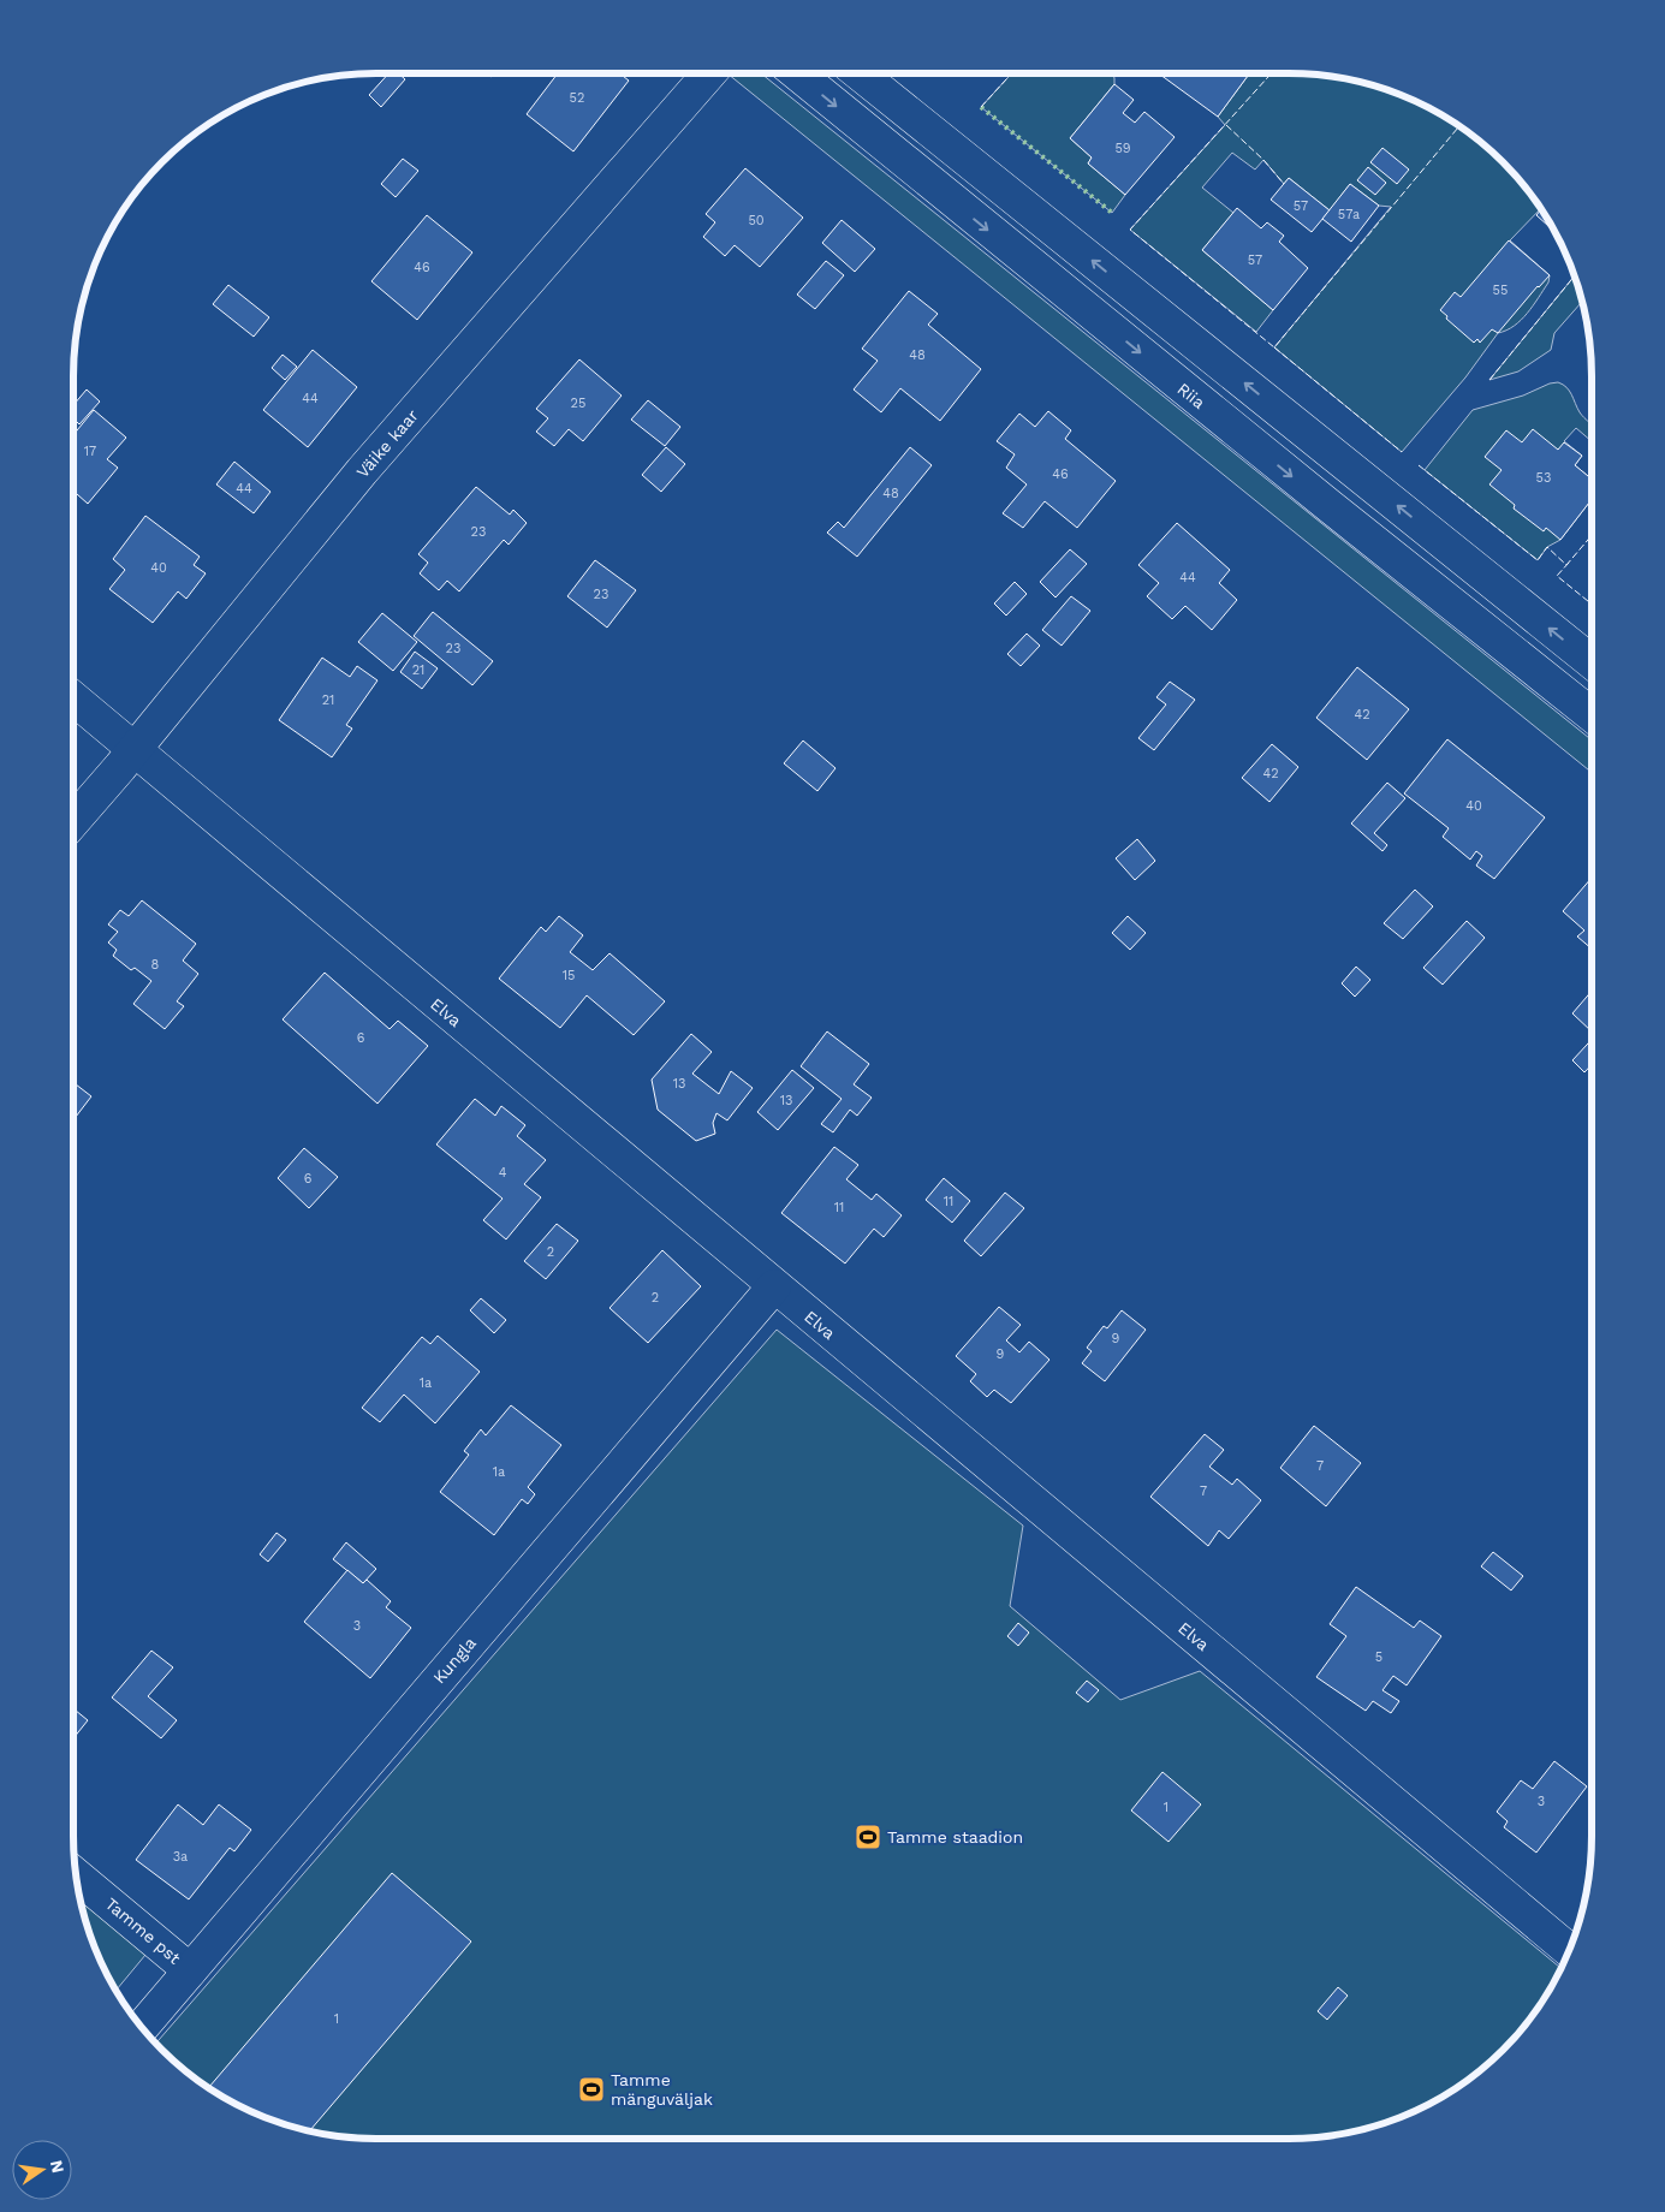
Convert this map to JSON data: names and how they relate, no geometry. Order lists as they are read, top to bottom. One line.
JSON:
{"streets":{"main road":["Riia","Väike kaar","Elva","Kungla","Tamme pst"]},"crossings":[["Väike kaar","Elva"],["Elva","Kungla"],["Kungla","Tamme pst"]],"places":{"sports":["Tamme staadion","Tamme mänguväljak"]},"house_numbers":["52","59","57","57a","50","57","46","55","48","44","25","17","46","53","44","48","23","40","44","23","23","21","21","42","42","40","8","15","6","13","13","4","6","11","11","2","2","9","9","1a","7","1a","7","3","5","3","1","3a","1"],"north":"right"}
